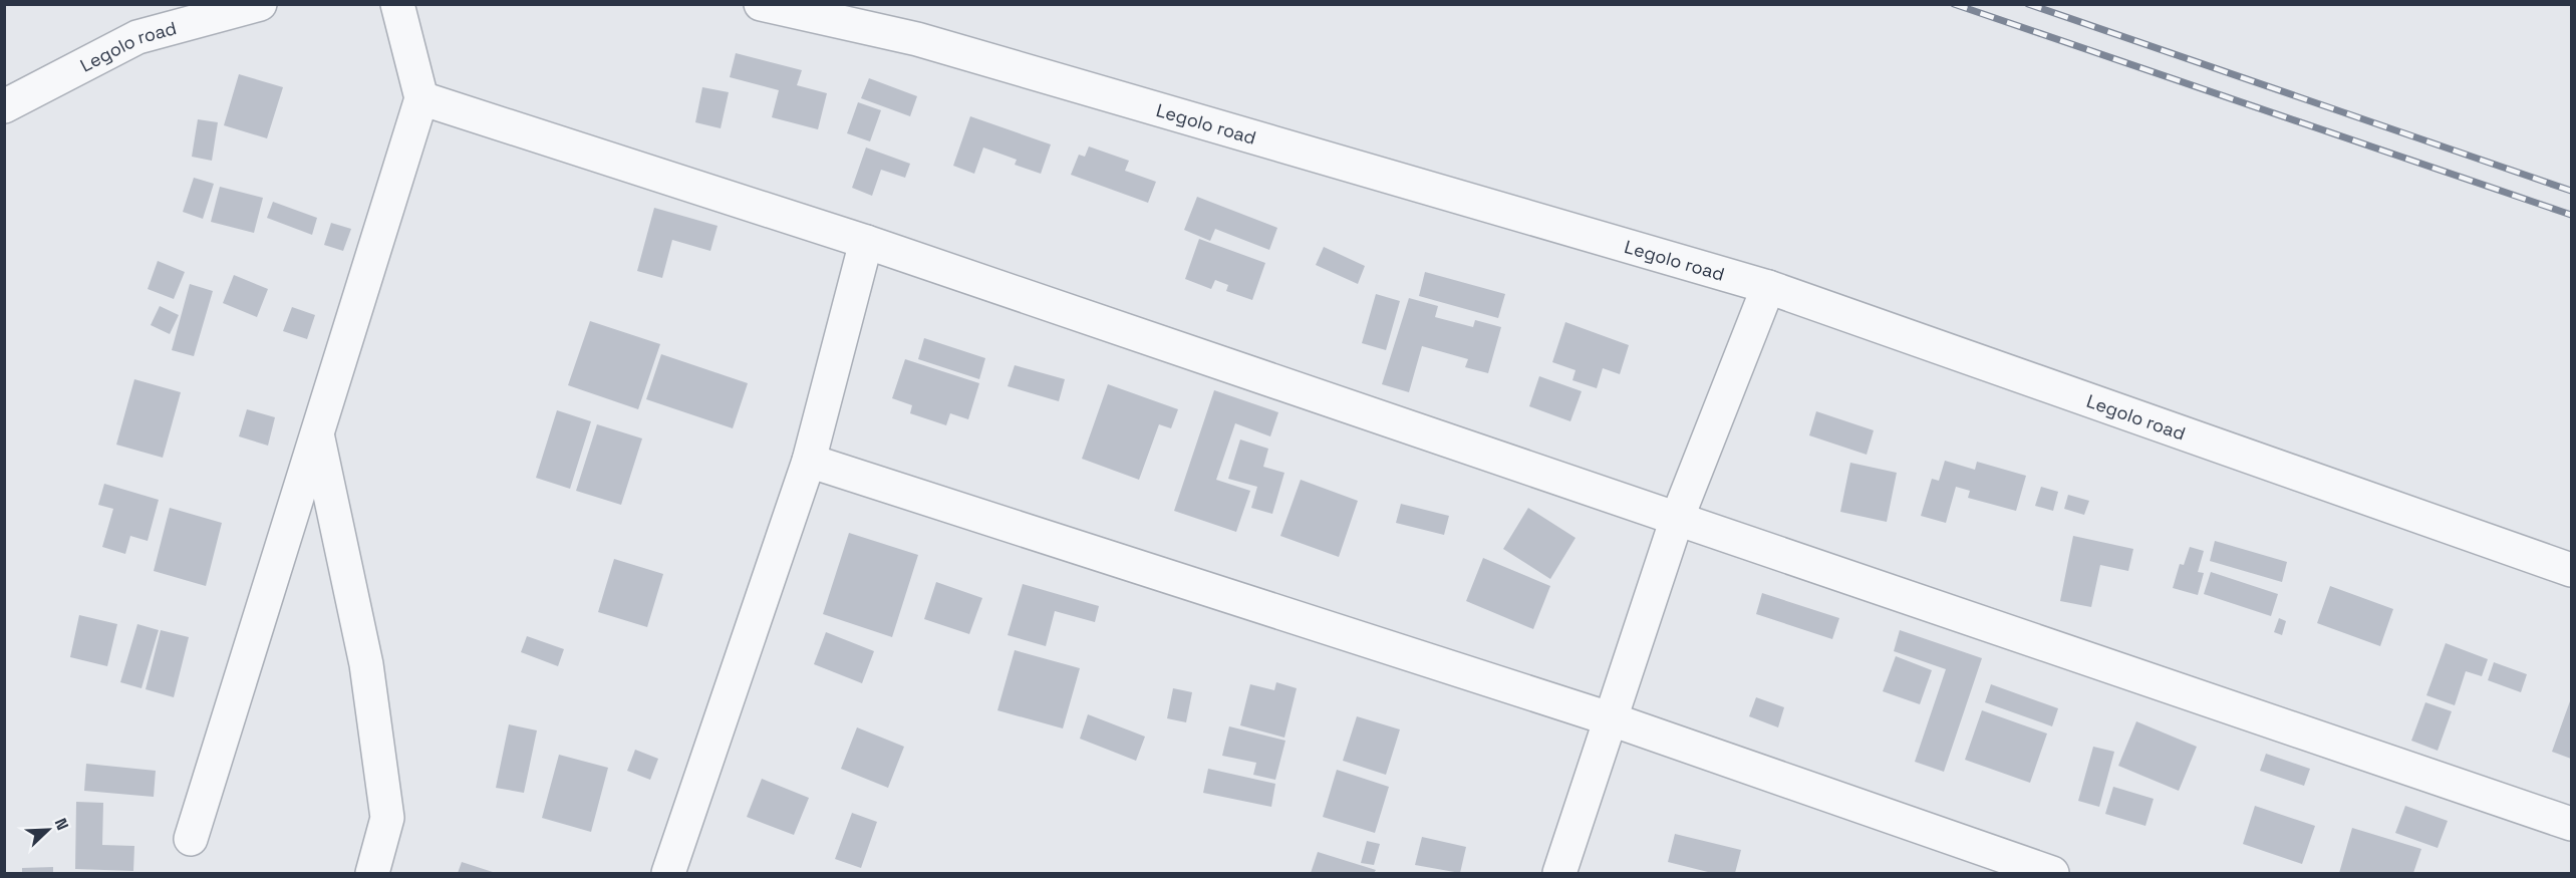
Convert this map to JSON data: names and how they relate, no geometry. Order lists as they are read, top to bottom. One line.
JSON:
{"streets":{"street":["Legolo road"]},"north":"top right"}
